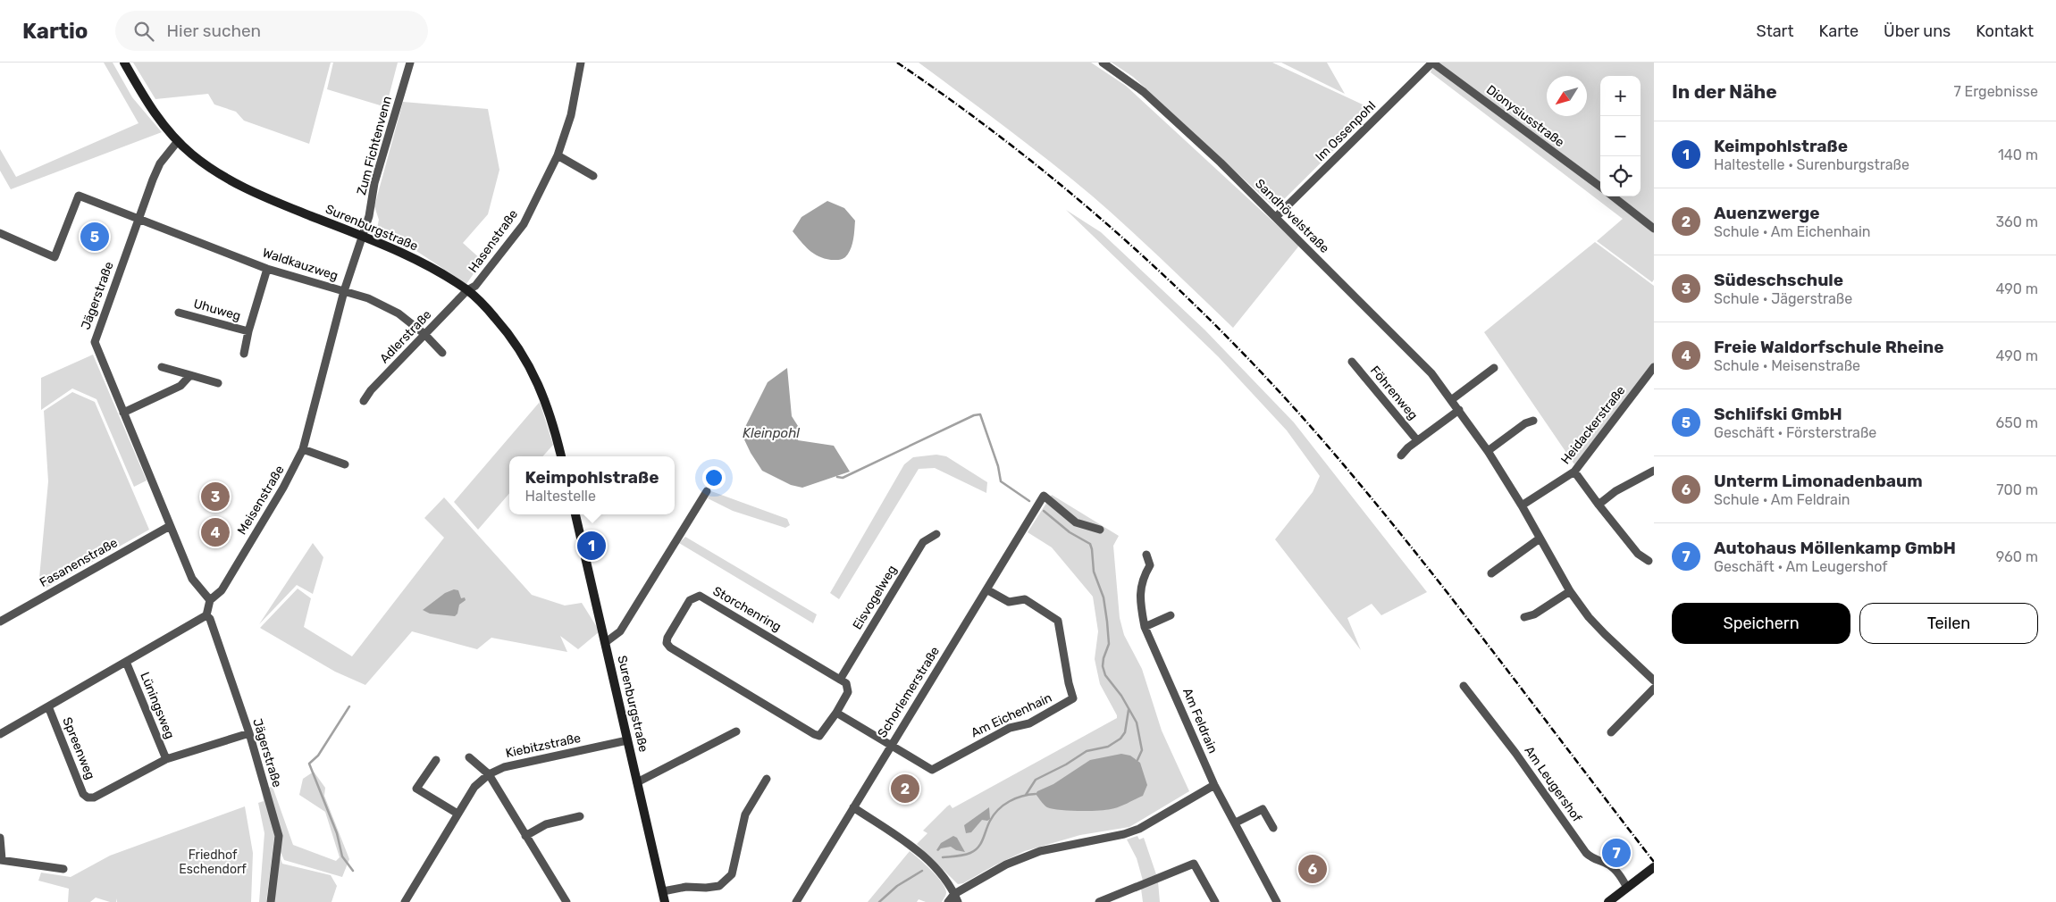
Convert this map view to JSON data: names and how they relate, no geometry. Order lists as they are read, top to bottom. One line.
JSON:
{"streets":{"street":["Dionysiusstraße","Im Ossenpohl","Zum Fichtenvenn","Sandhövelstraße","Surenburgstraße","Hasenstraße","Waldkauzweg","Jägerstraße","Uhuweg","Adlerstraße","Föhrenweg","Heidackerstraße","Meisenstraße","Fasanenstraße","Eisvogelweg","Storchenring","Schorlemerstraße","Lüningsweg","Am Eichenhain","Am Feldrain","Kiebitzstraße","Spreenweg","Am Leugershof"]},"crossings":[["Dionysiusstraße","Im Ossenpohl"],["Im Ossenpohl","Sandhövelstraße"],["Zum Fichtenvenn","Surenburgstraße"],["Zum Fichtenvenn","Meisenstraße"],["Sandhövelstraße","Heidackerstraße"],["Surenburgstraße","Hasenstraße"],["Surenburgstraße","Jägerstraße"],["Surenburgstraße","Adlerstraße"],["Surenburgstraße","Meisenstraße"],["Surenburgstraße","Kiebitzstraße"],["Hasenstraße","Adlerstraße"],["Waldkauzweg","Jägerstraße"],["Waldkauzweg","Uhuweg"],["Waldkauzweg","Adlerstraße"],["Waldkauzweg","Meisenstraße"],["Jägerstraße","Meisenstraße"],["Jägerstraße","Fasanenstraße"],["Eisvogelweg","Storchenring"],["Schorlemerstraße","Am Eichenhain"],["Lüningsweg","Spreenweg"]],"water":["Kleinpohl"],"parks":["Friedhof Eschendorf"],"north":"bottom left","page":{"header":"Kartio","search":"Hier suchen","nav":["Start","Karte","Über uns","Kontakt"],"heading":["In der Nähe","7 Ergebnisse"],"map_buttons":["+","−"],"list":[{"mark":"1","name":"Keimpohlstraße","note":"Haltestelle · Surenburgstraße","value":"140 m"},{"mark":"2","name":"Auenzwerge","note":"Schule · Am Eichenhain","value":"360 m"},{"mark":"3","name":"Südeschschule","note":"Schule · Jägerstraße","value":"490 m"},{"mark":"4","name":"Freie Waldorfschule Rheine","note":"Schule · Meisenstraße","value":"490 m"},{"mark":"5","name":"Schlifski GmbH","note":"Geschäft · Försterstraße","value":"650 m"},{"mark":"6","name":"Unterm Limonadenbaum","note":"Schule · Am Feldrain","value":"700 m"},{"mark":"7","name":"Autohaus Möllenkamp GmbH","note":"Geschäft · Am Leugershof","value":"960 m"}],"pins":["5","3","4","1","2","7","6"],"popup":["Keimpohlstraße","Haltestelle"],"buttons":["Speichern","Teilen"]}}
